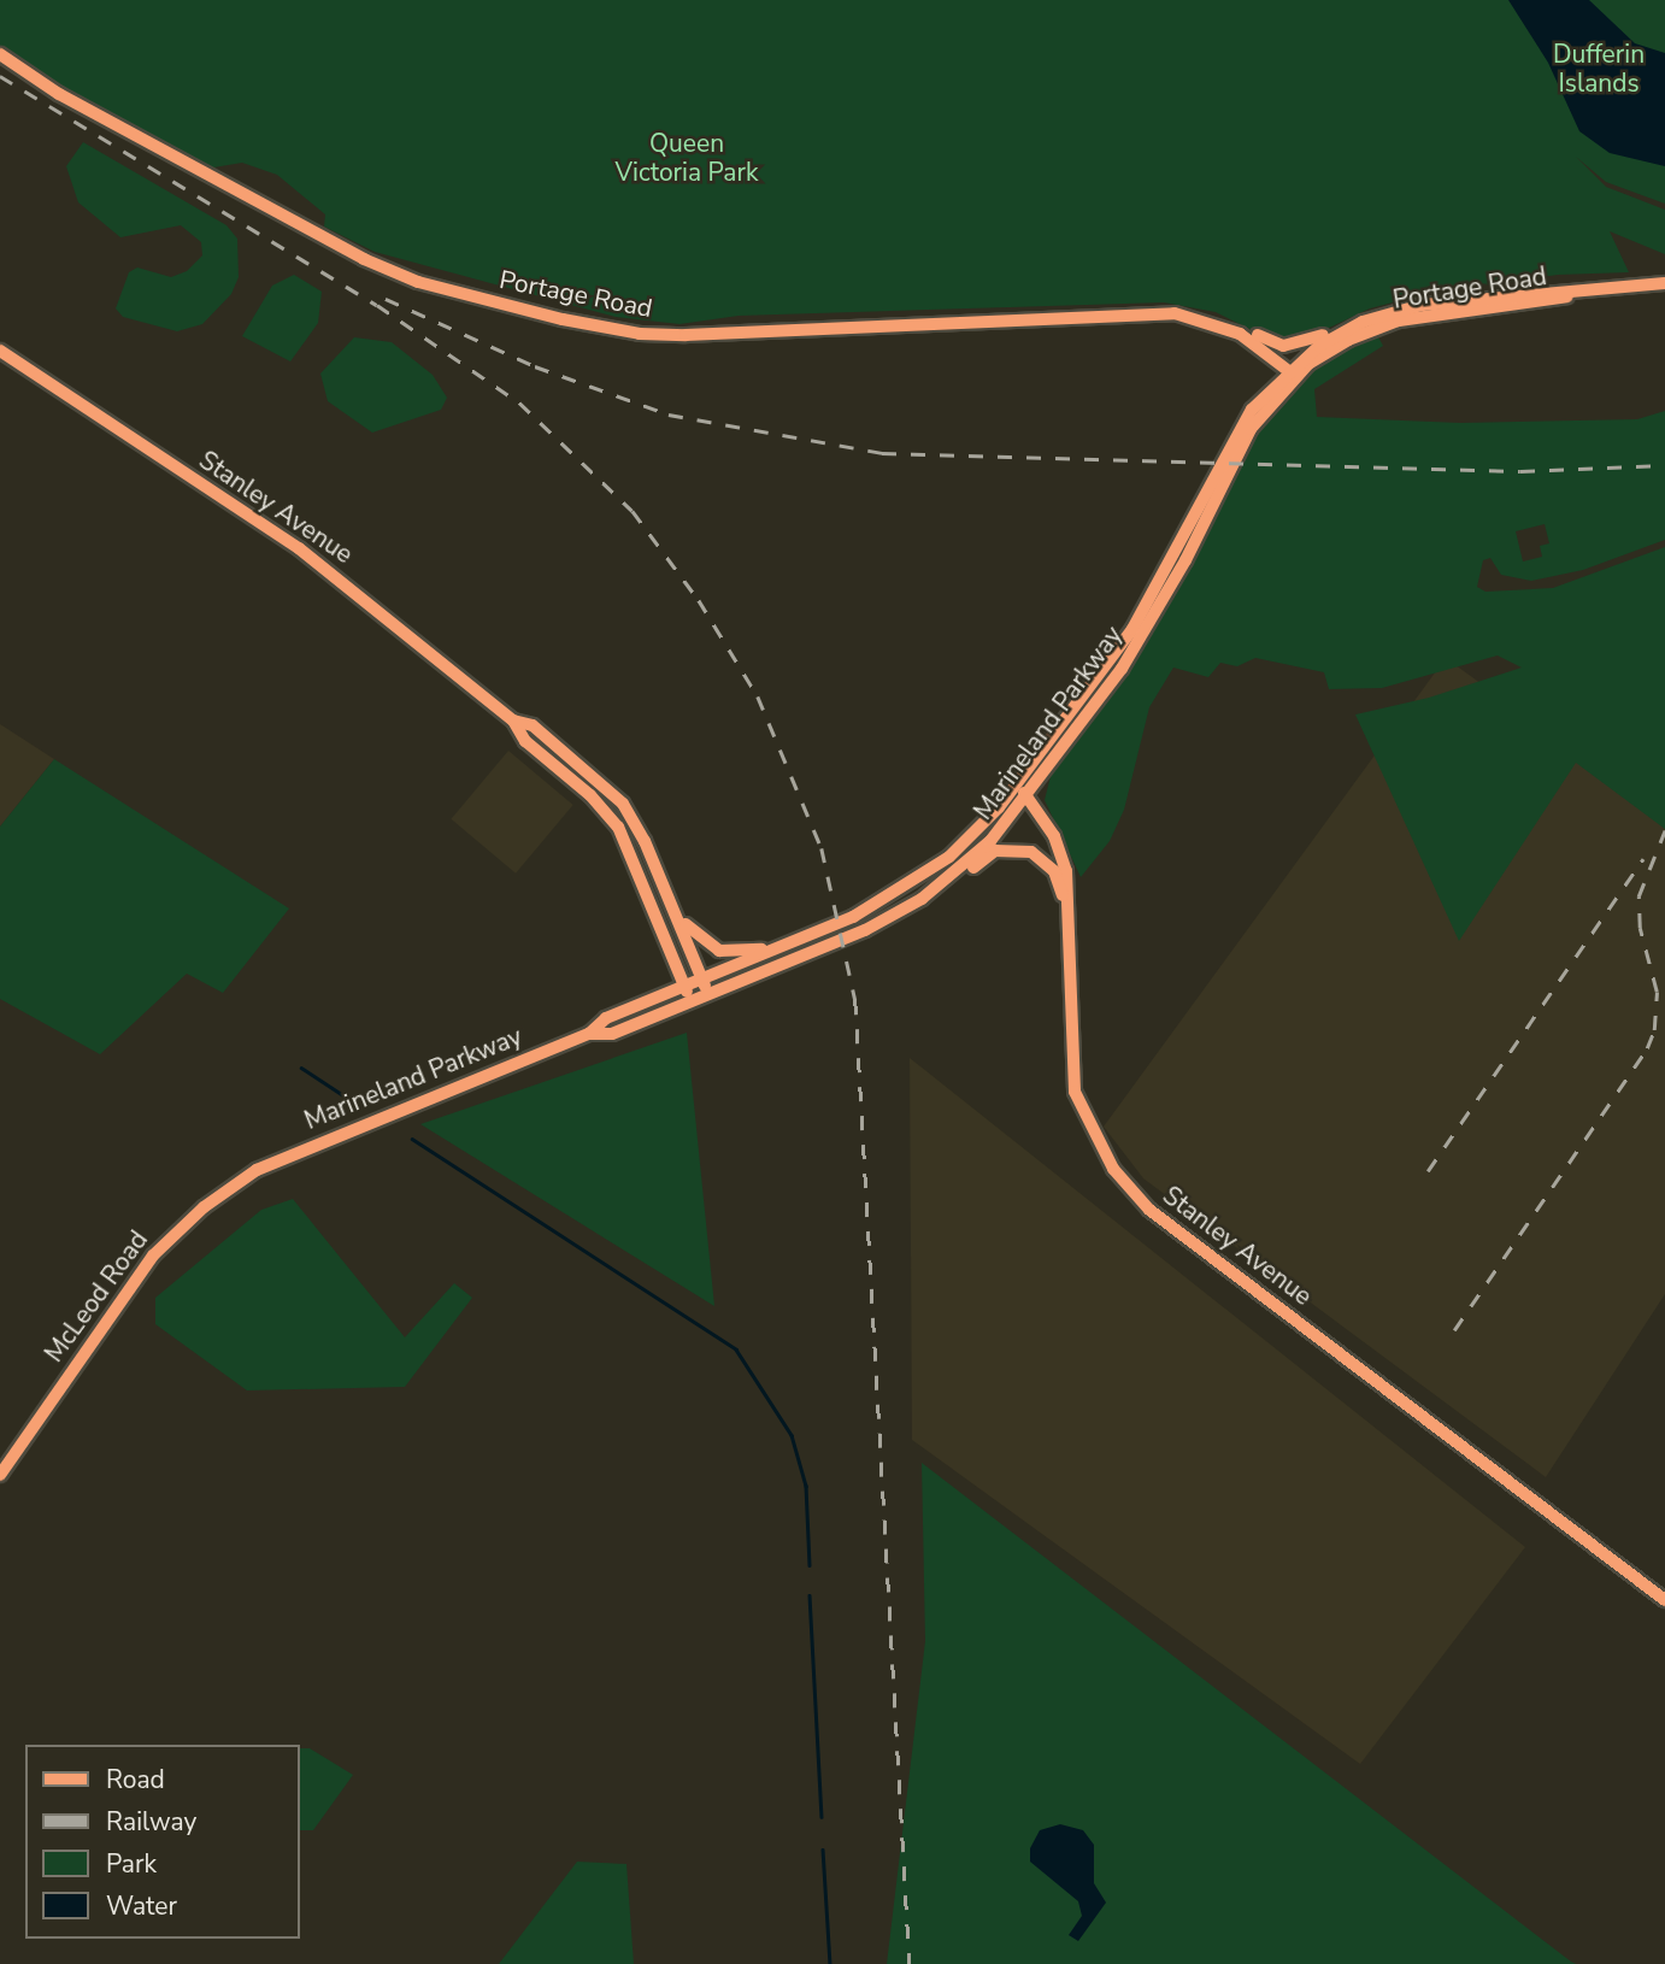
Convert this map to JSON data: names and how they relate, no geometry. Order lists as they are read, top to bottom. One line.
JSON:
{"streets":{"main road":["Portage Road","Stanley Avenue","Marineland Parkway","McLeod Road"]},"crossings":[["Portage Road","Marineland Parkway"],["Stanley Avenue","Marineland Parkway"],["Marineland Parkway","McLeod Road"]],"parks":["Dufferin Islands","Queen Victoria Park"],"legend":["Road","Railway","Park","Water"]}
